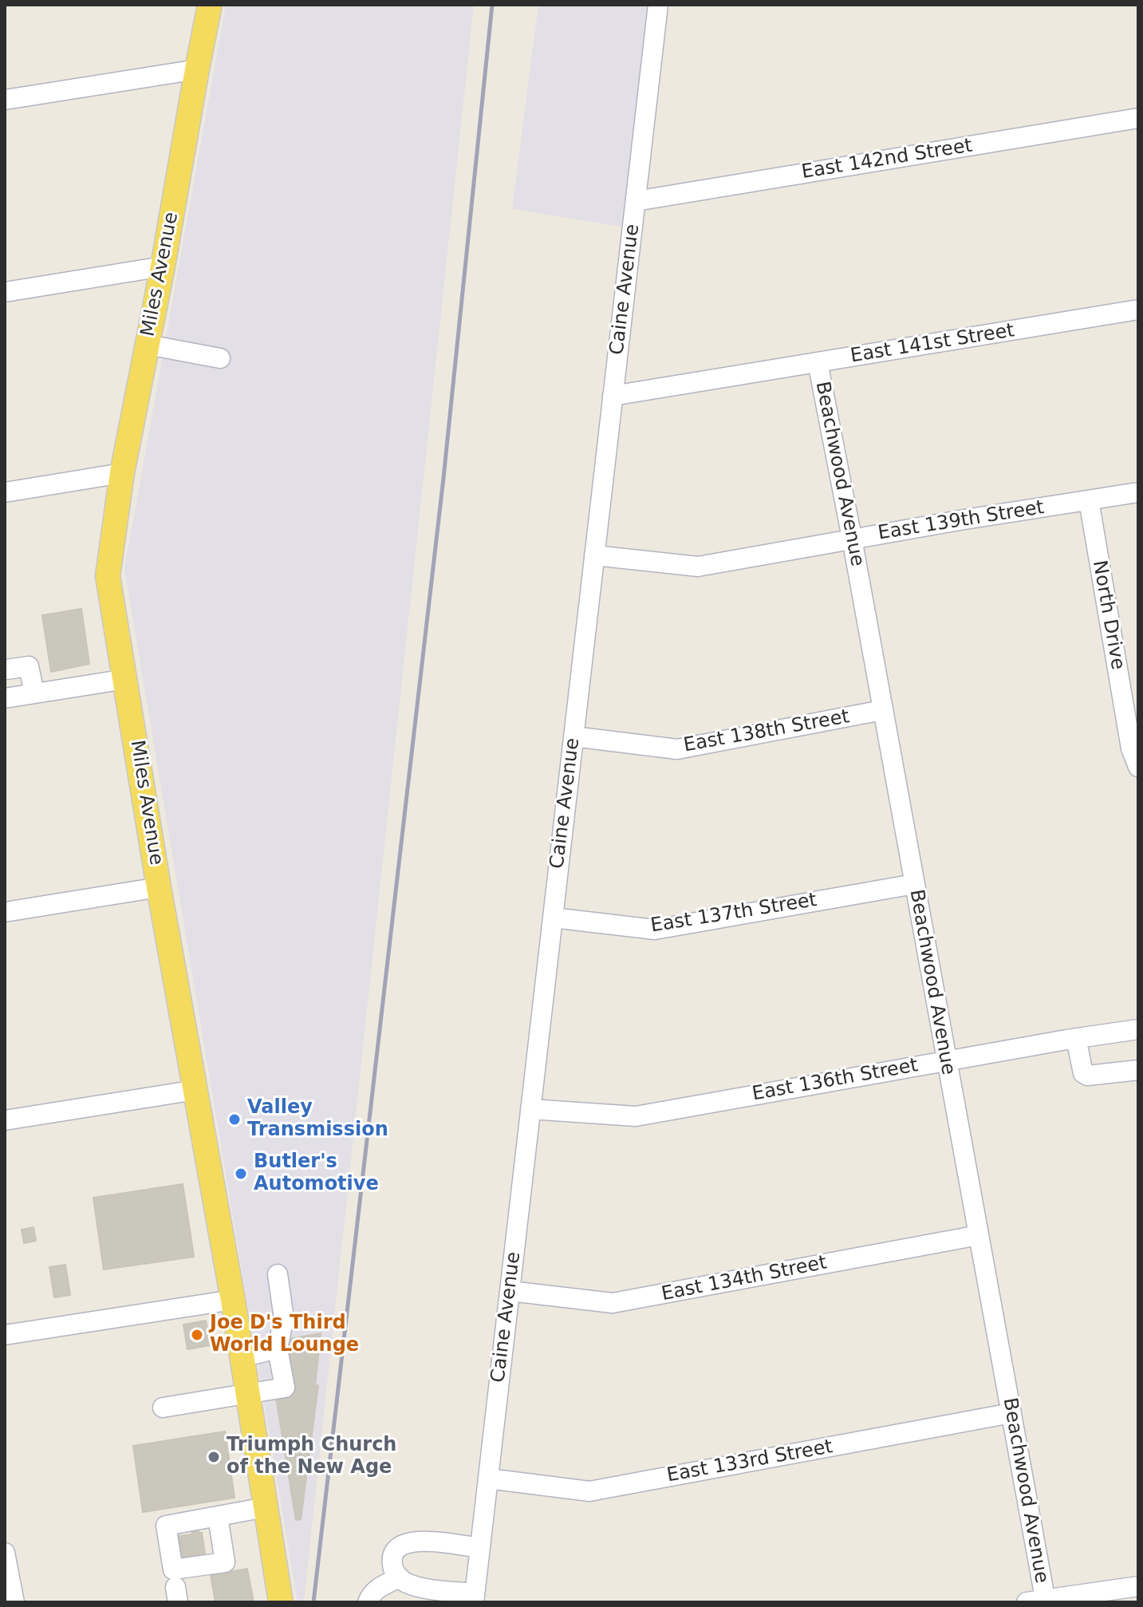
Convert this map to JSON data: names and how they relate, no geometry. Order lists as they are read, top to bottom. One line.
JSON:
{"streets":{"main road":["Miles Avenue"],"street":["East 142nd Street","Caine Avenue","East 141st Street","Beachwood Avenue","East 139th Street","North Drive","East 138th Street","East 137th Street","East 136th Street","East 134th Street","East 133rd Street"]},"crossings":[["East 142nd Street","Caine Avenue"],["Caine Avenue","East 141st Street"],["Caine Avenue","East 139th Street"],["Caine Avenue","East 138th Street"],["Caine Avenue","East 137th Street"],["Caine Avenue","East 136th Street"],["Caine Avenue","East 134th Street"],["Caine Avenue","East 133rd Street"],["East 141st Street","Beachwood Avenue"],["Beachwood Avenue","East 139th Street"],["Beachwood Avenue","East 138th Street"],["Beachwood Avenue","East 137th Street"],["Beachwood Avenue","East 136th Street"],["Beachwood Avenue","East 134th Street"],["Beachwood Avenue","East 133rd Street"],["East 139th Street","North Drive"]],"places":["Valley Transmission","Butler's Automotive","Joe D's Third World Lounge","Triumph Church of the New Age"]}
